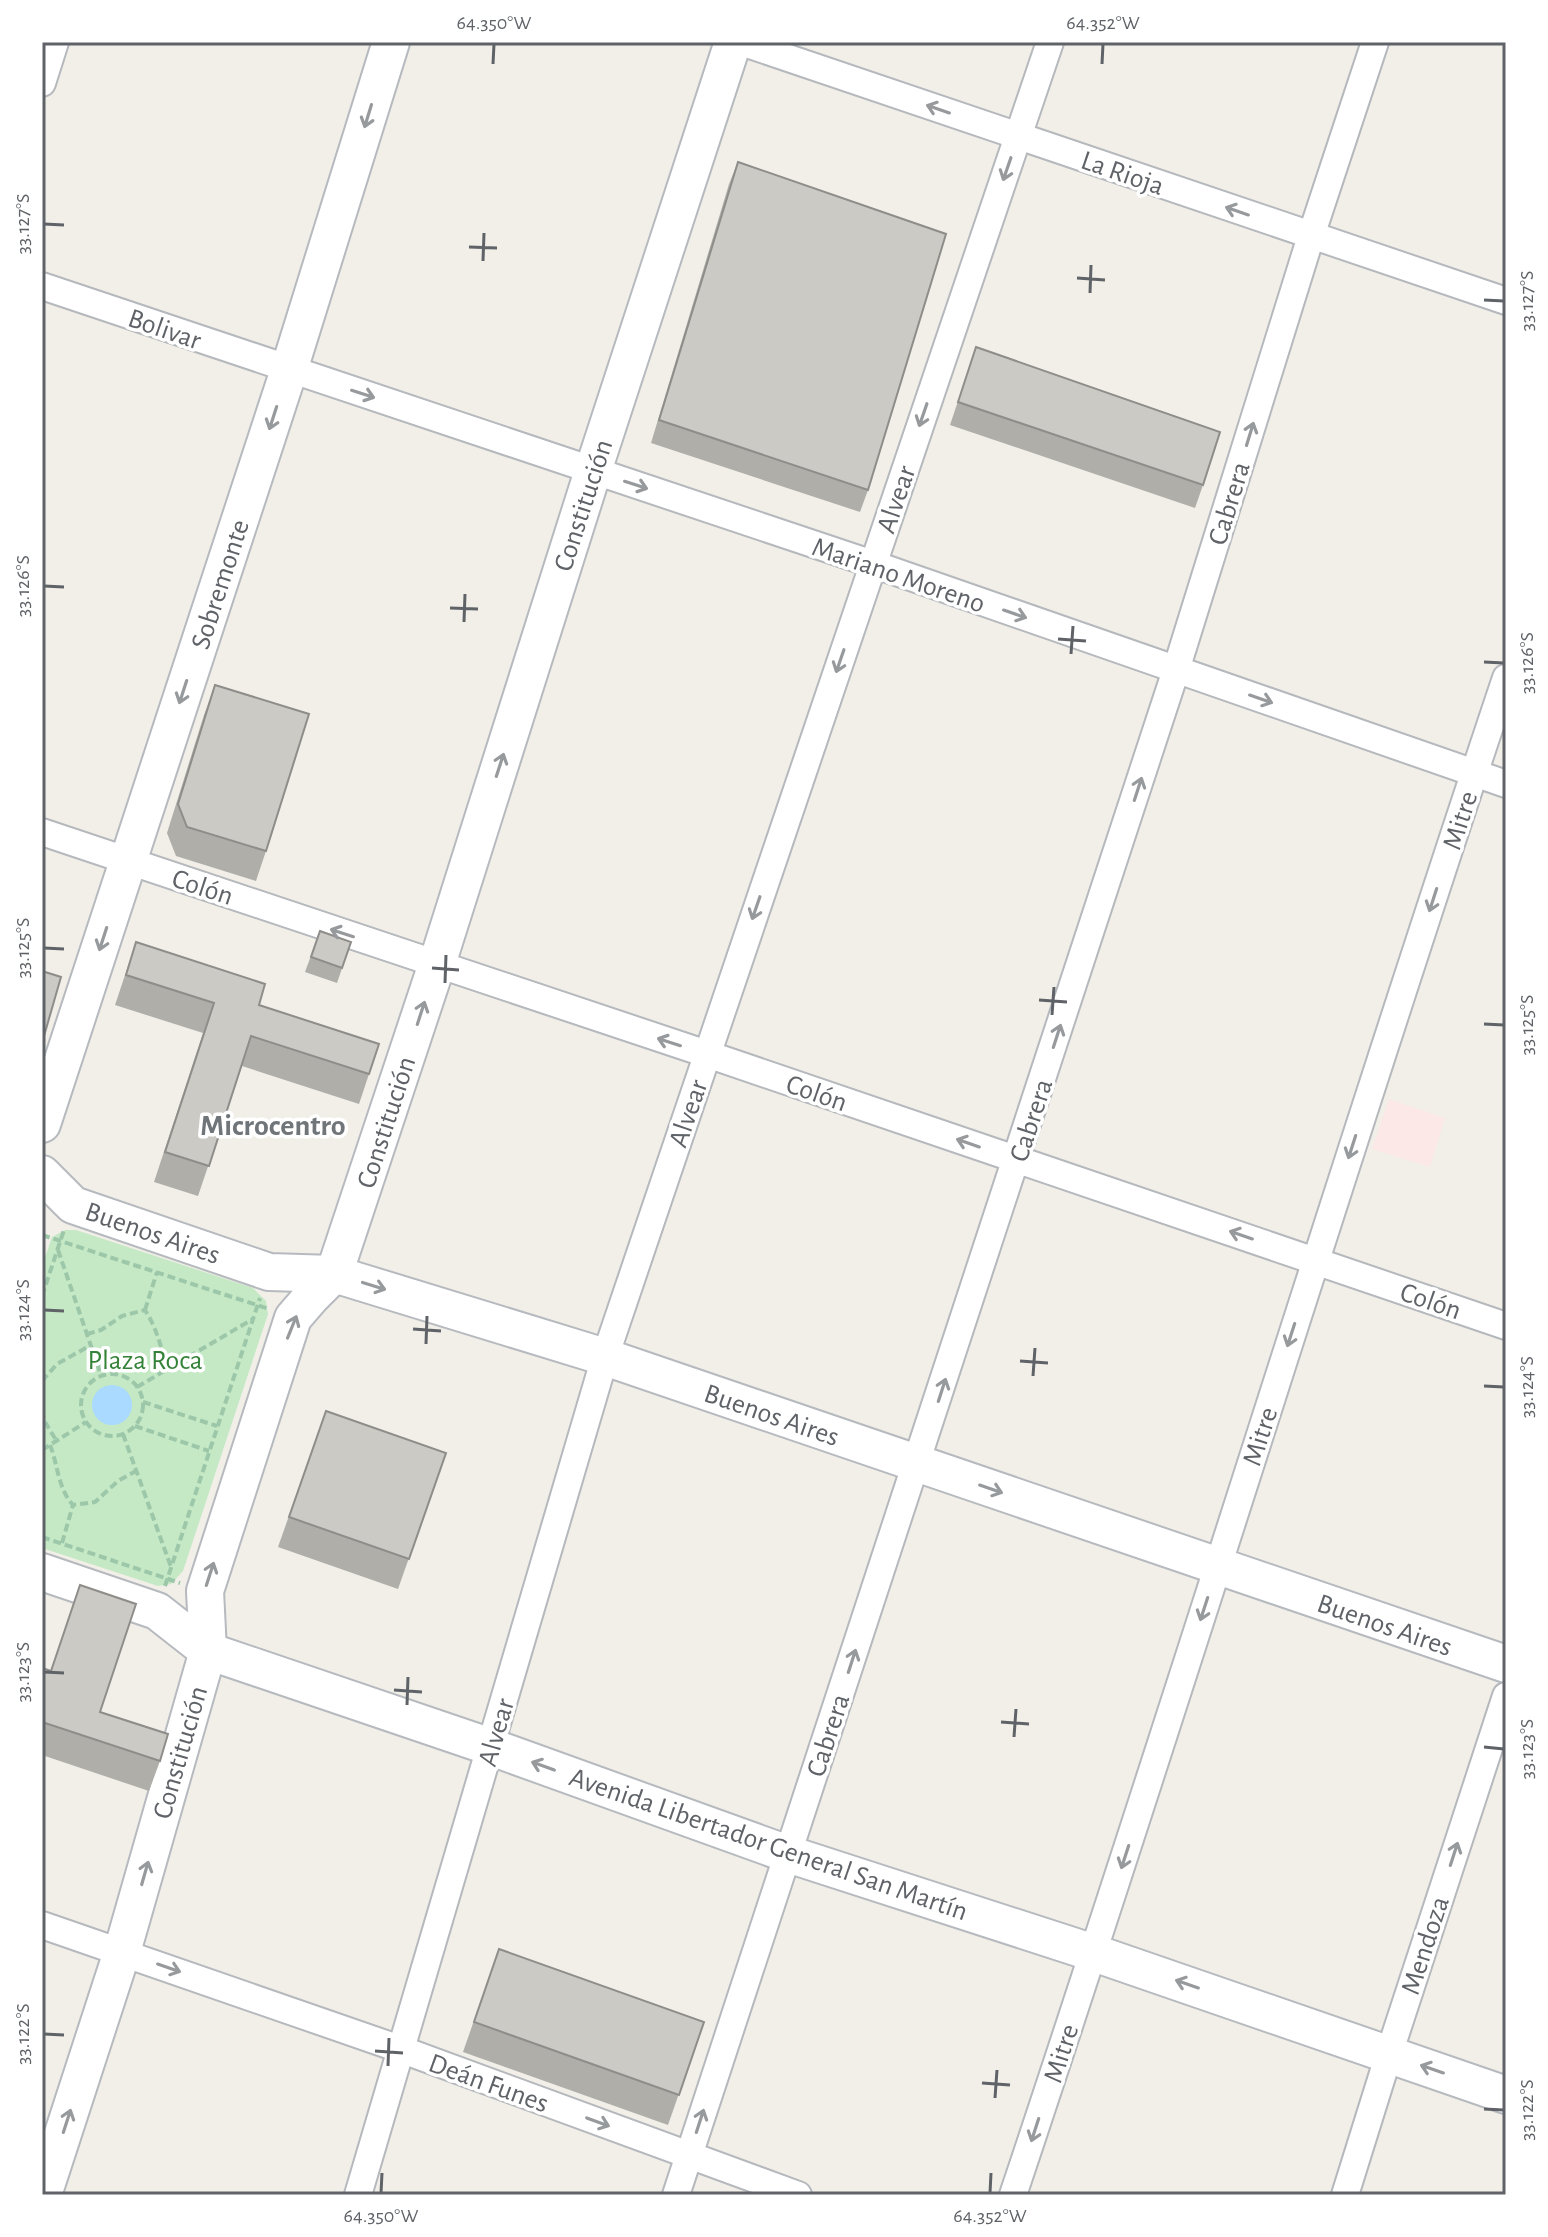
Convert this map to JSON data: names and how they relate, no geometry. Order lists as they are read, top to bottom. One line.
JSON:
{"streets":{"main road":["Constitución","Sobremonte","Buenos Aires","Avenida Libertador General San Martín"],"street":["La Rioja","Bolivar","Alvear","Cabrera","Mariano Moreno","Mitre","Colón","Mendoza","Deán Funes"]},"crossings":[["La Rioja","Alvear"],["La Rioja","Cabrera"],["Bolivar","Mariano Moreno"],["Bolivar","Sobremonte"],["Alvear","Mariano Moreno"],["Alvear","Colón"],["Alvear","Buenos Aires"],["Alvear","Avenida Libertador General San Martín"],["Alvear","Deán Funes"],["Cabrera","Mariano Moreno"],["Cabrera","Colón"],["Cabrera","Buenos Aires"],["Cabrera","Avenida Libertador General San Martín"],["Cabrera","Deán Funes"],["Constitución","Mariano Moreno"],["Constitución","Colón"],["Constitución","Buenos Aires"],["Constitución","Avenida Libertador General San Martín"],["Constitución","Deán Funes"],["Mariano Moreno","Sobremonte"],["Mariano Moreno","Mitre"],["Sobremonte","Colón"],["Mitre","Colón"],["Mitre","Buenos Aires"],["Mitre","Avenida Libertador General San Martín"],["Avenida Libertador General San Martín","Mendoza"]],"one_way":["La Rioja","Alvear","Cabrera","Constitución","Mariano Moreno","Sobremonte","Mitre","Colón","Buenos Aires","Avenida Libertador General San Martín","Mendoza","Deán Funes"],"districts":["Microcentro"],"parks":["Plaza Roca"],"coordinates":["64.350°W","64.352°W","33.127°S","33.126°S","33.125°S","33.124°S","33.123°S","33.122°S"]}
